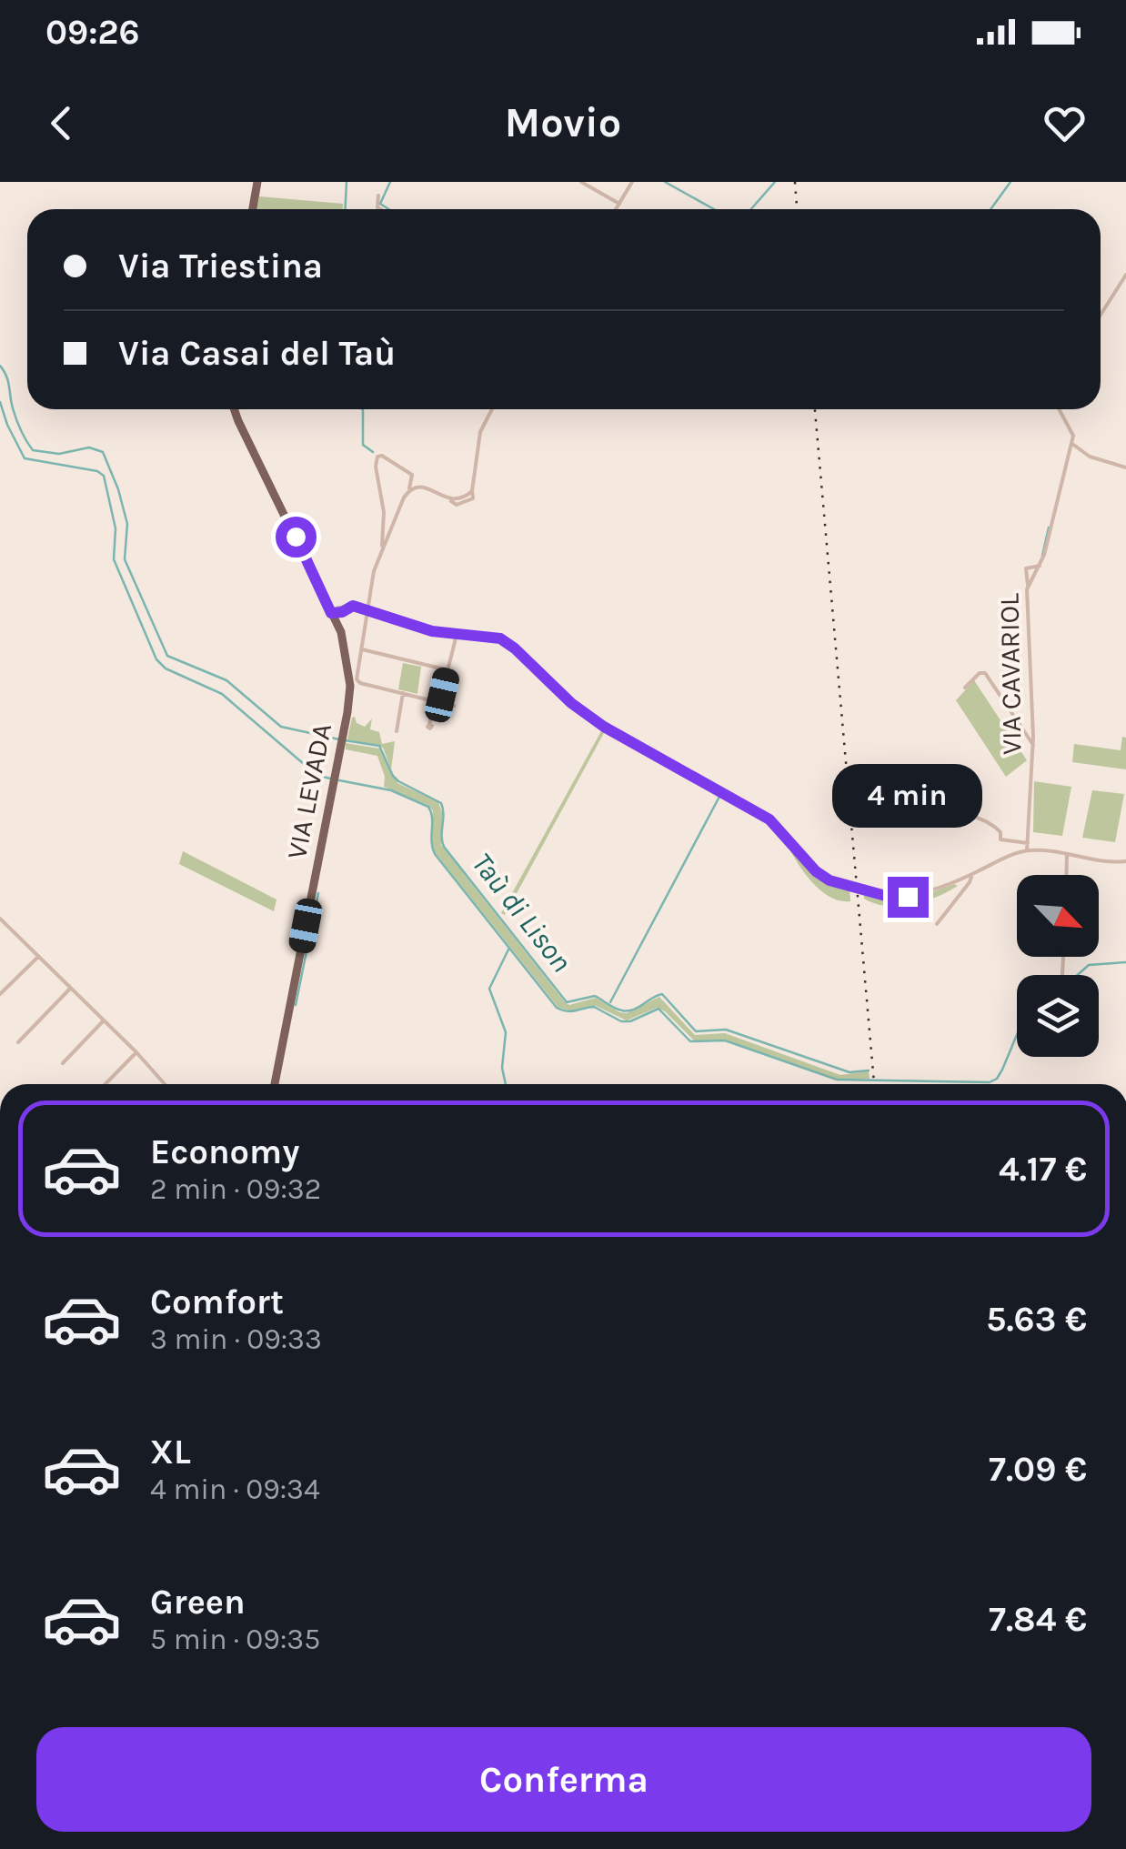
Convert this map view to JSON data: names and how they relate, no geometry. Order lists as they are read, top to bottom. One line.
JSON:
{"streets":{"main road":["VIA LEVADA"],"street":["VIA CAVARIOL"]},"water":["Taù di Lison"],"north":"bottom right","page":{"status":"09:26","header":"Movio","banner":["Via Triestina","Via Casai del Taù"],"bubble":"4 min","list":[{"name":"Economy","note":"2 min · 09:32","value":"4.17 €"},{"name":"Comfort","note":"3 min · 09:33","value":"5.63 €"},{"name":"XL","note":"4 min · 09:34","value":"7.09 €"},{"name":"Green","note":"5 min · 09:35","value":"7.84 €"}],"buttons":"Conferma"}}
